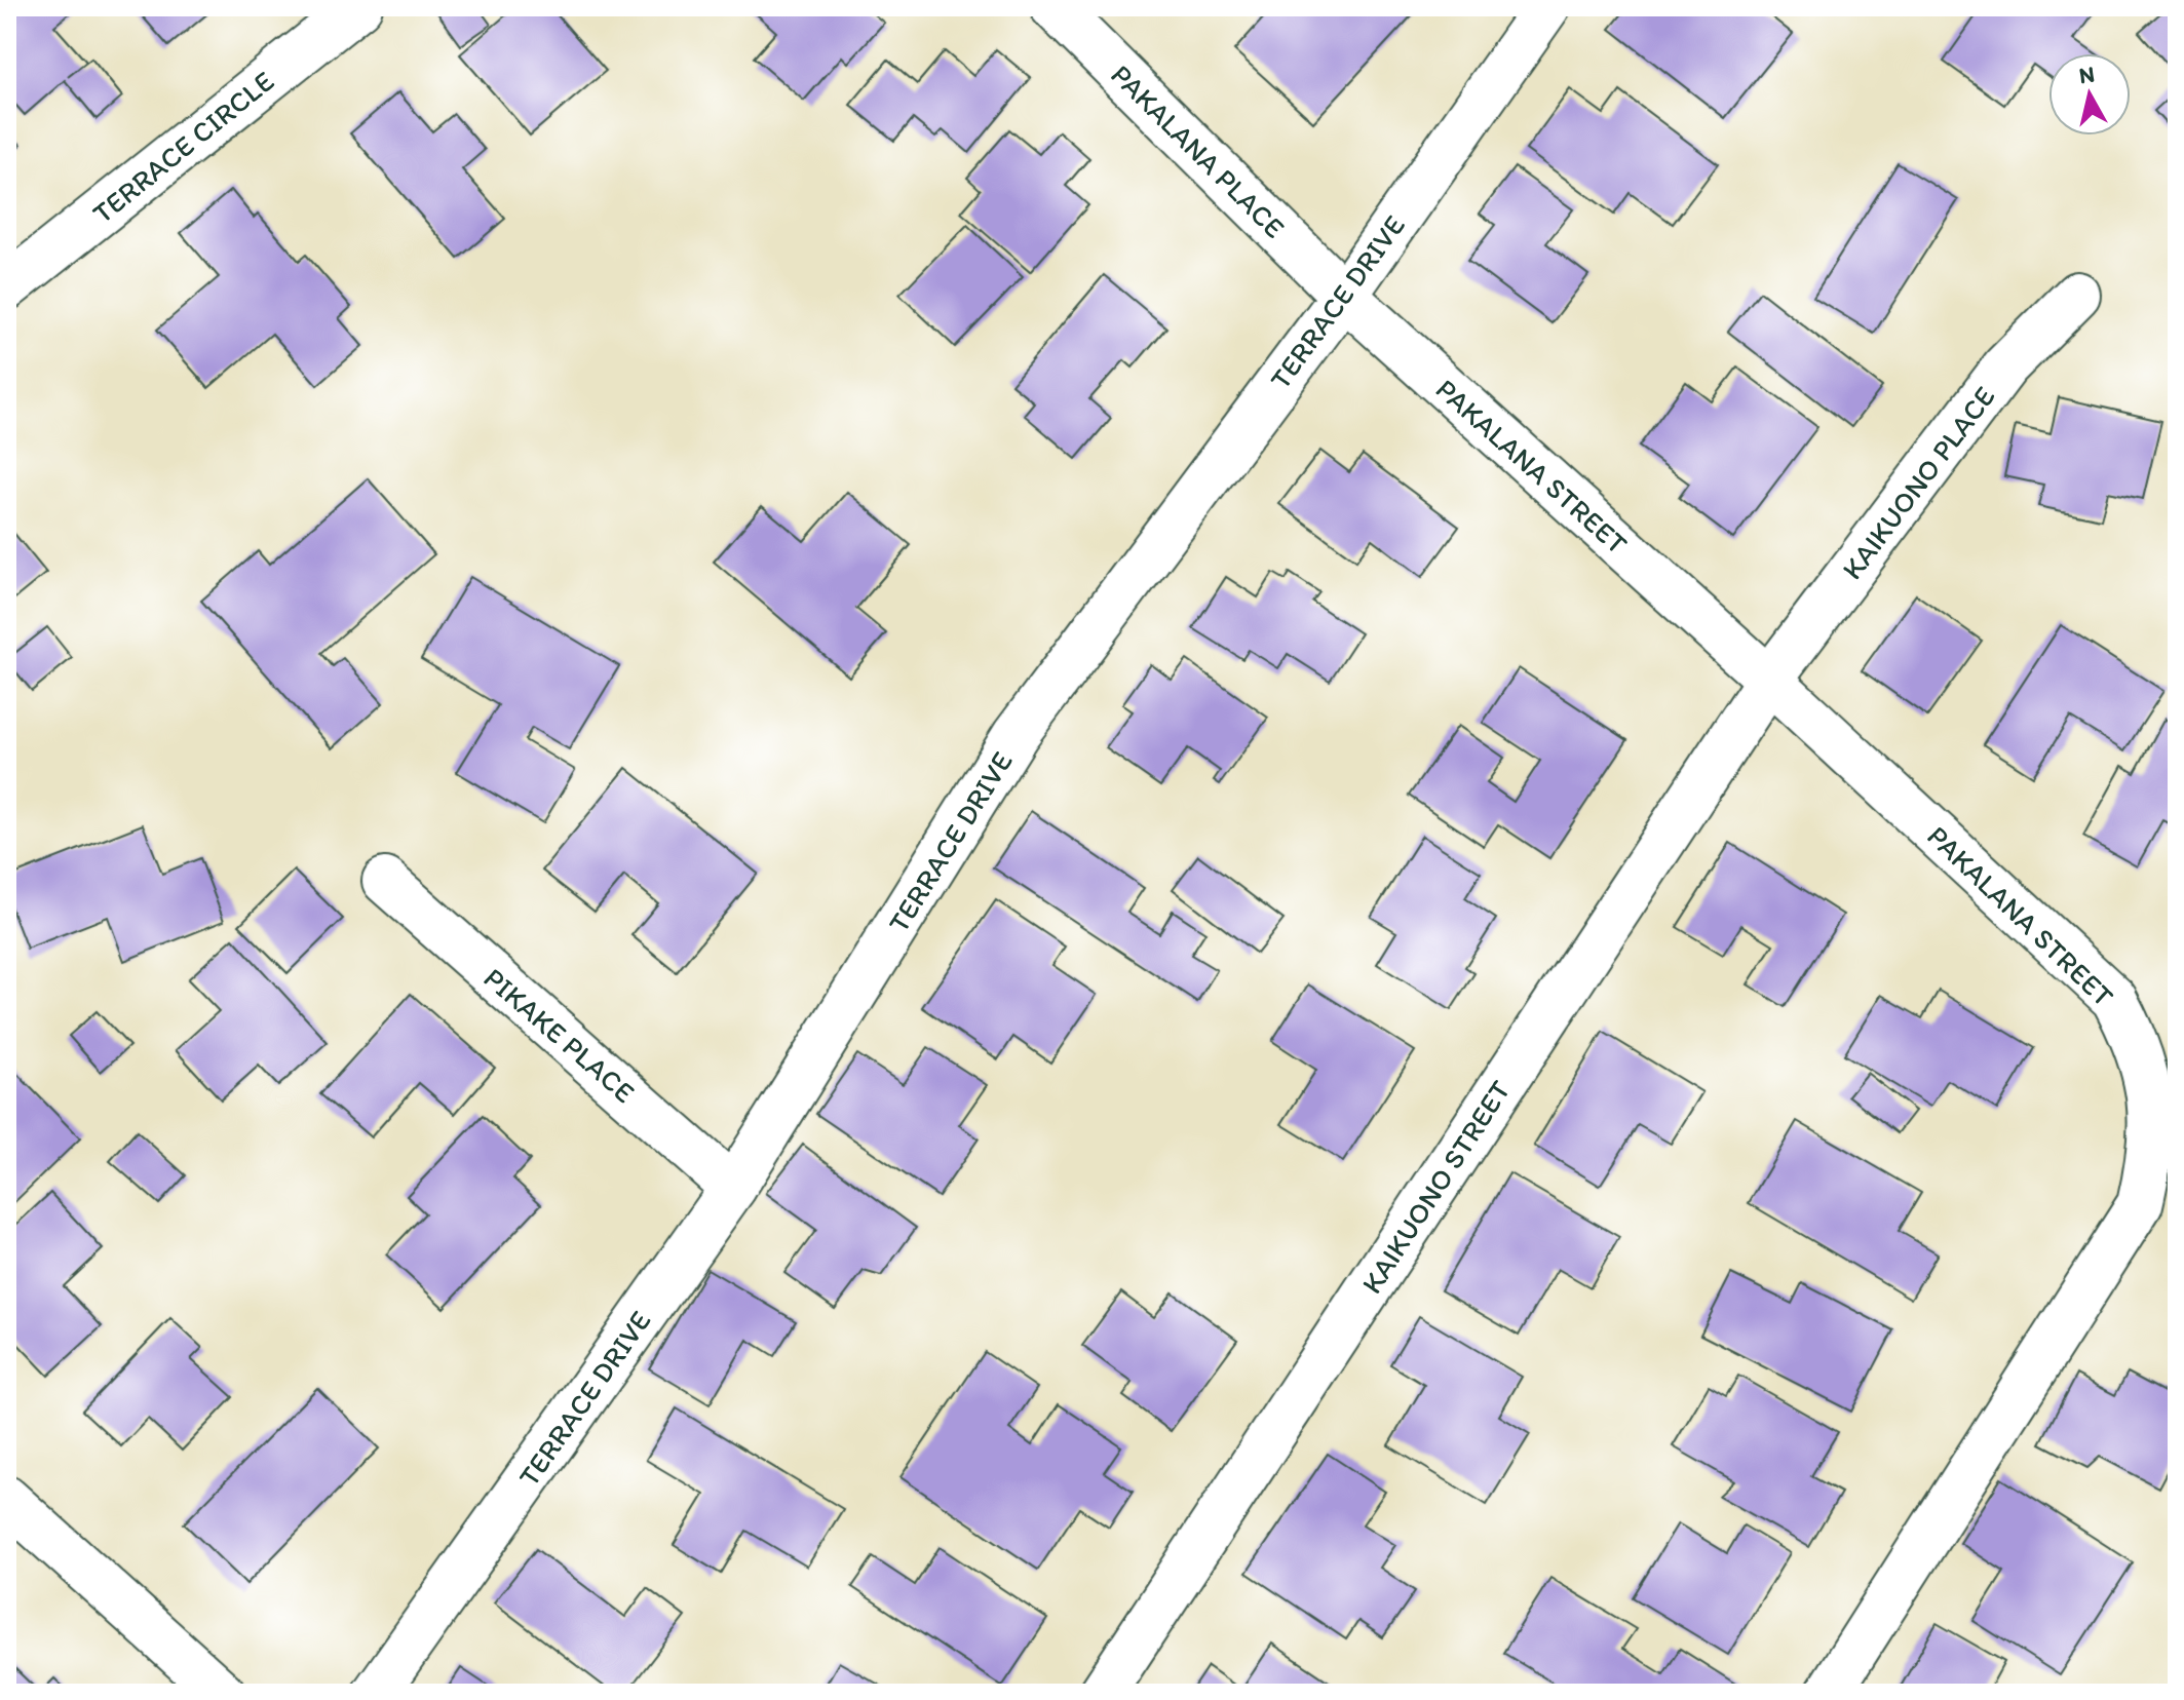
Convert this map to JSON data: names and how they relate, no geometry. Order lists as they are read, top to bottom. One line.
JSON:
{"streets":{"street":["TERRACE CIRCLE","PAKALANA PLACE","TERRACE DRIVE","PAKALANA STREET","KAIKUONO PLACE","PIKAKE PLACE","KAIKUONO STREET"]},"crossings":[["PAKALANA PLACE","TERRACE DRIVE"],["PAKALANA PLACE","PAKALANA STREET"],["TERRACE DRIVE","PAKALANA STREET"],["TERRACE DRIVE","PIKAKE PLACE"],["PAKALANA STREET","KAIKUONO PLACE"],["PAKALANA STREET","KAIKUONO STREET"],["KAIKUONO PLACE","KAIKUONO STREET"]],"north":"top"}
